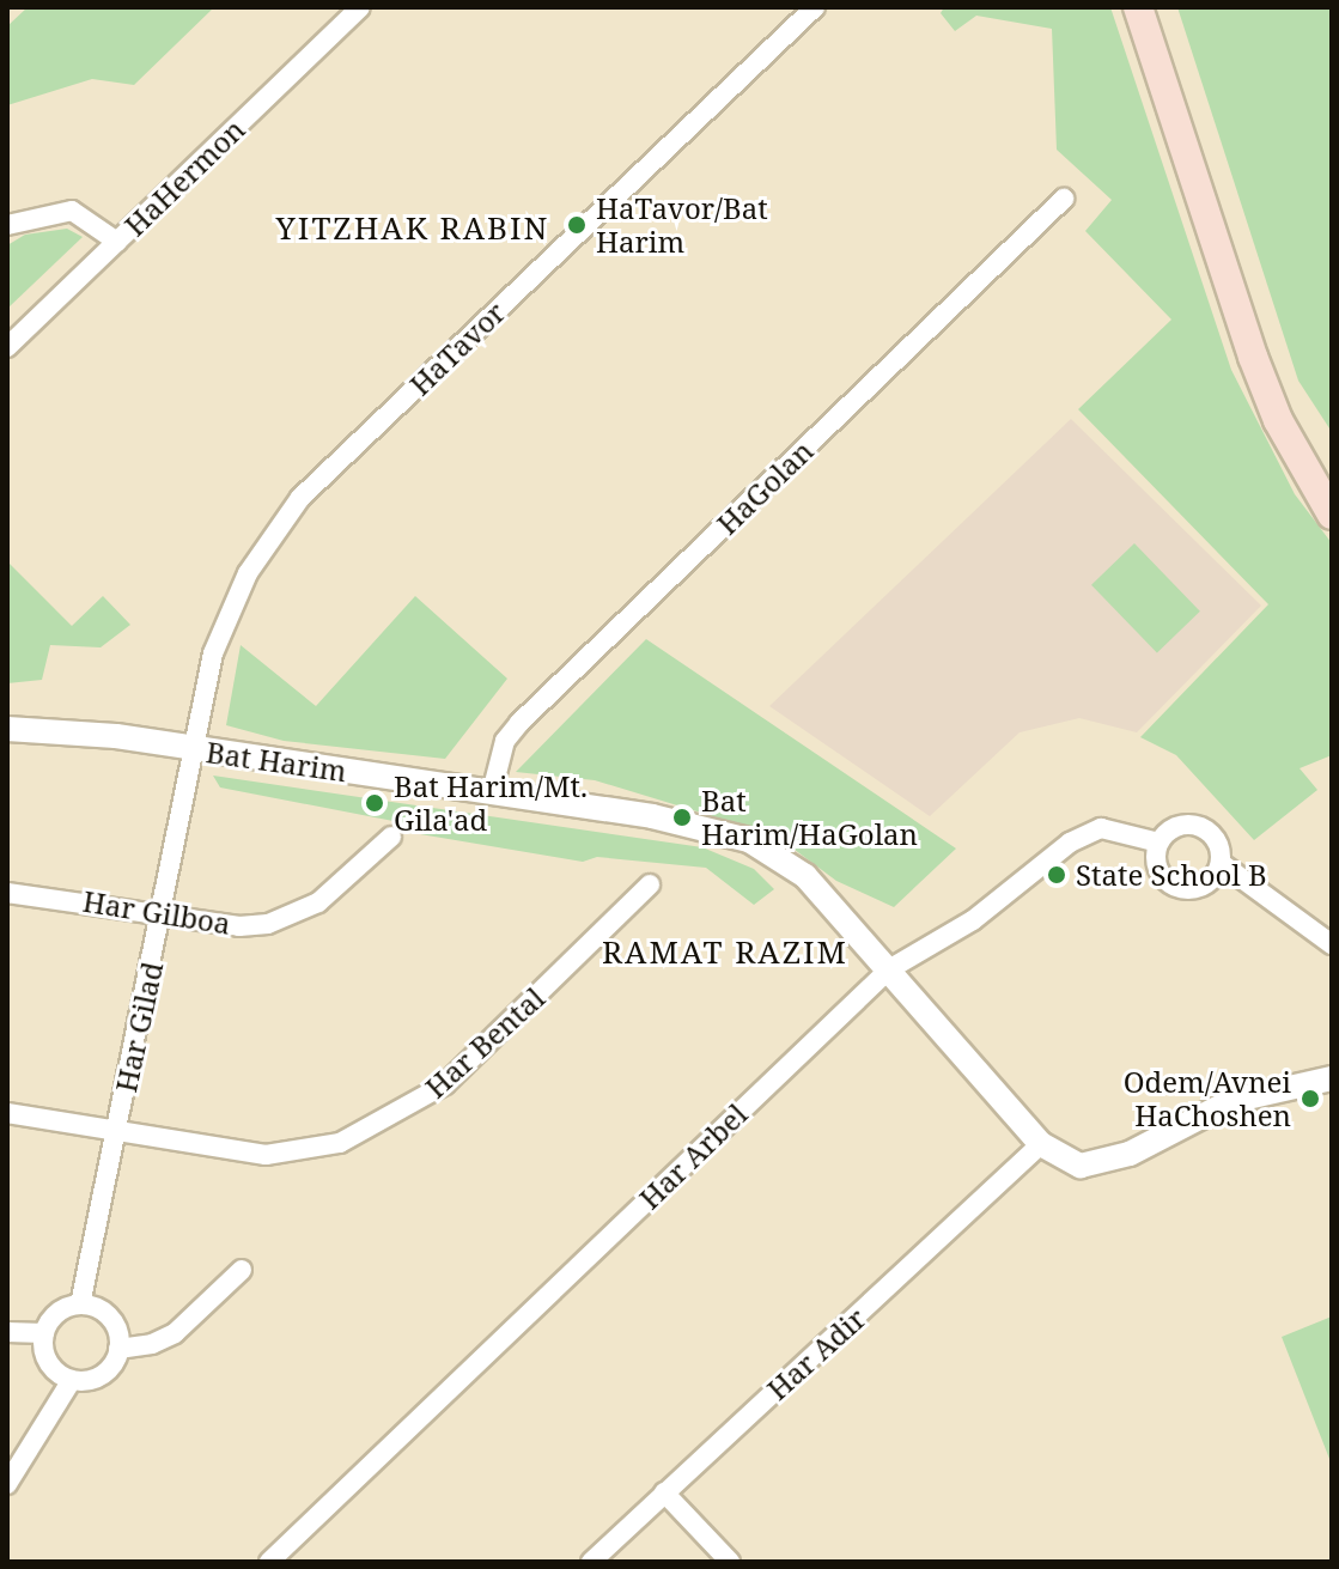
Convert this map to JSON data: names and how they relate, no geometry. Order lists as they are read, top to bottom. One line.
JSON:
{"streets":{"street":["HaHermon","HaTavor","HaGolan","Bat Harim","Har Gilboa","Har Gilad","Har Bental","Har Arbel","Har Adir"]},"crossings":[["HaTavor","Bat Harim"],["HaTavor","Har Gilad"],["HaGolan","Bat Harim"],["Bat Harim","Har Gilad"],["Bat Harim","Har Arbel"],["Bat Harim","Har Adir"],["Har Gilboa","Har Gilad"],["Har Gilad","Har Bental"]],"districts":["YITZHAK RABIN","RAMAT RAZIM"],"places":["HaTavor/Bat Harim","Bat Harim/Mt. Gila'ad","Bat Harim/HaGolan","State School B","Odem/Avnei HaChoshen"]}
